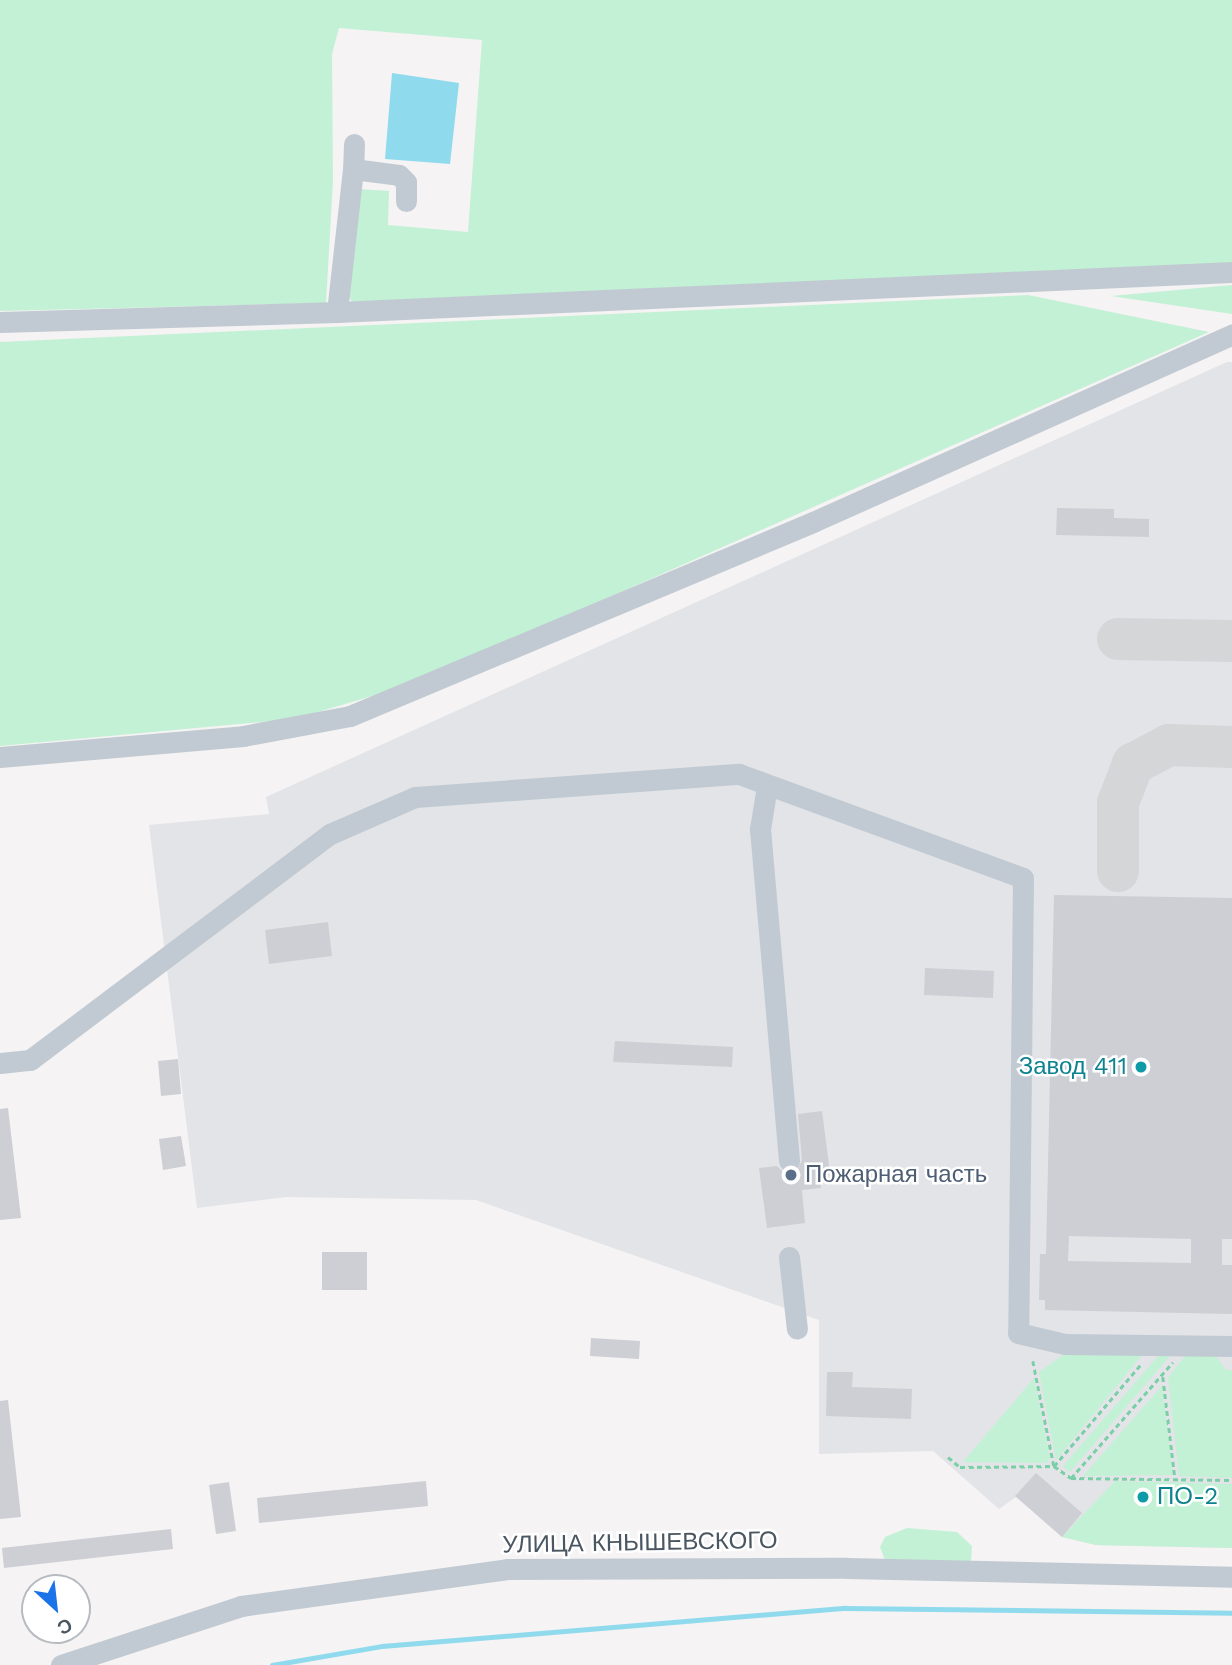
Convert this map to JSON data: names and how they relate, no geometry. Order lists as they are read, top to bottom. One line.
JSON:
{"streets":{"street":["УЛИЦА КНЫШЕВСКОГО"]},"places":["Завод 411","Пожарная часть","ПО-2"],"north":"bottom right"}
